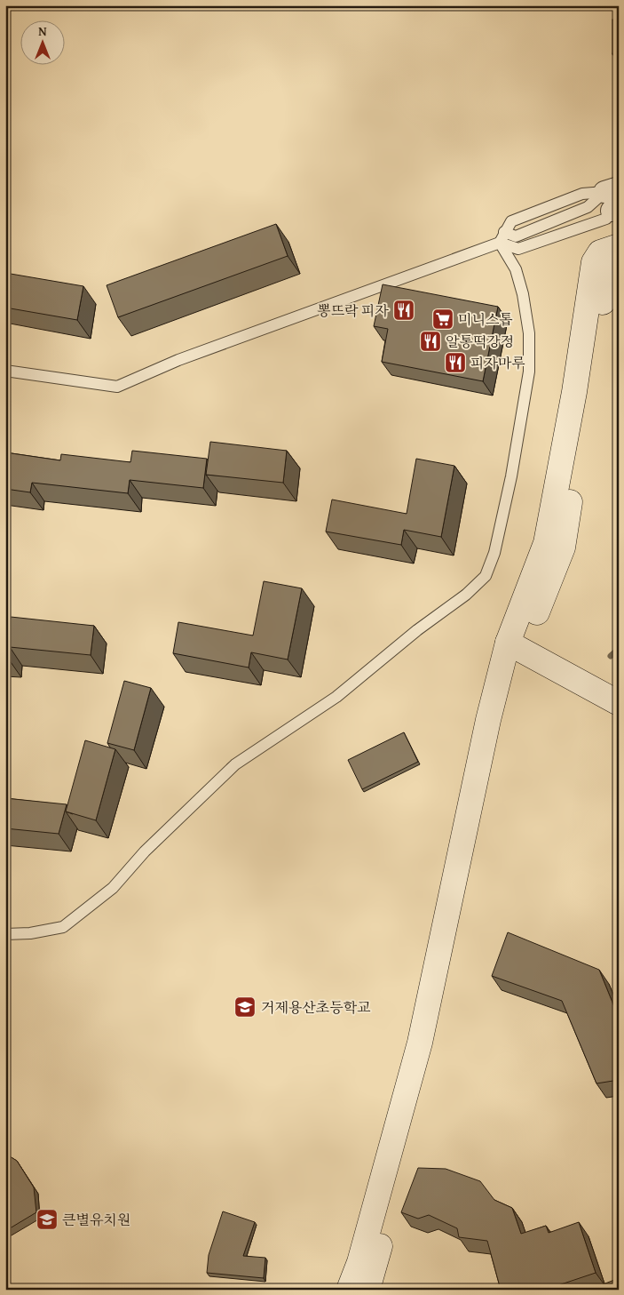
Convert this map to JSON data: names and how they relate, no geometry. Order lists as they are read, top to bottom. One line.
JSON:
{"places":{"restaurant":["뽕뜨락 피자","알통떡강정","피자마루"],"supermarket":["미니스톱"],"school or university":["거제용산초등학교","큰별유치원"]},"north":"top"}
